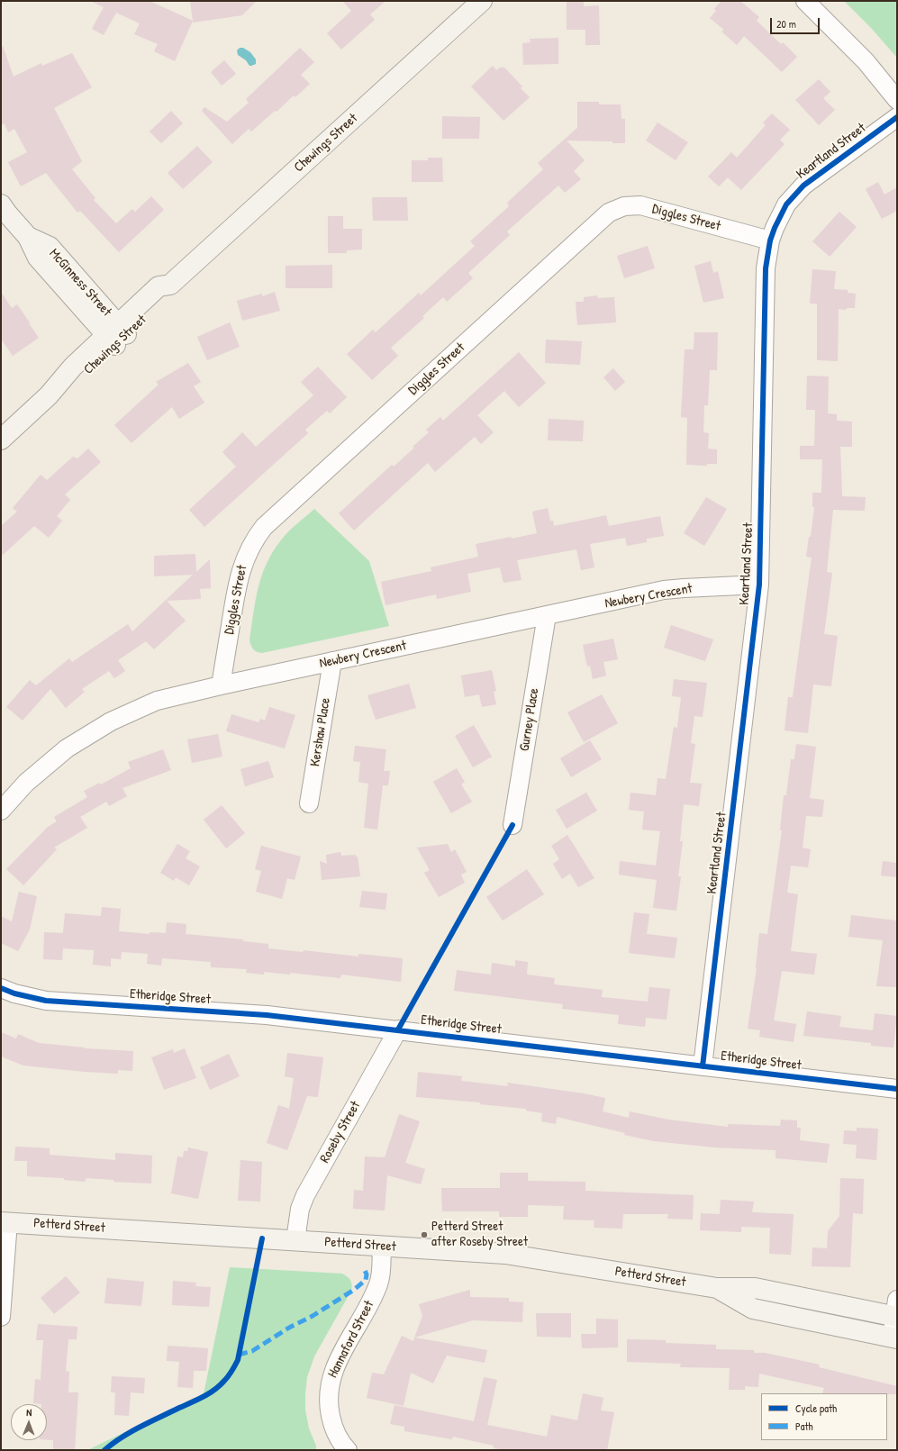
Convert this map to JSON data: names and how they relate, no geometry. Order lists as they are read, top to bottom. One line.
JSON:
{"streets":{"street":["Chewings Street","Keartland Street","Diggles Street","McGinness Street","Newbery Crescent","Gurney Place","Kershaw Place","Etheridge Street","Roseby Street","Petterd Street","Hannaford Street"]},"crossings":[["Chewings Street","McGinness Street"],["Keartland Street","Diggles Street"],["Keartland Street","Newbery Crescent"],["Keartland Street","Etheridge Street"],["Diggles Street","Newbery Crescent"],["Newbery Crescent","Gurney Place"],["Newbery Crescent","Kershaw Place"],["Etheridge Street","Roseby Street"],["Roseby Street","Petterd Street"],["Petterd Street","Hannaford Street"]],"places":["Petterd Street after Roseby Street"],"legend":["Cycle path","Path"],"scale_bar":"20 m","north":"top"}
